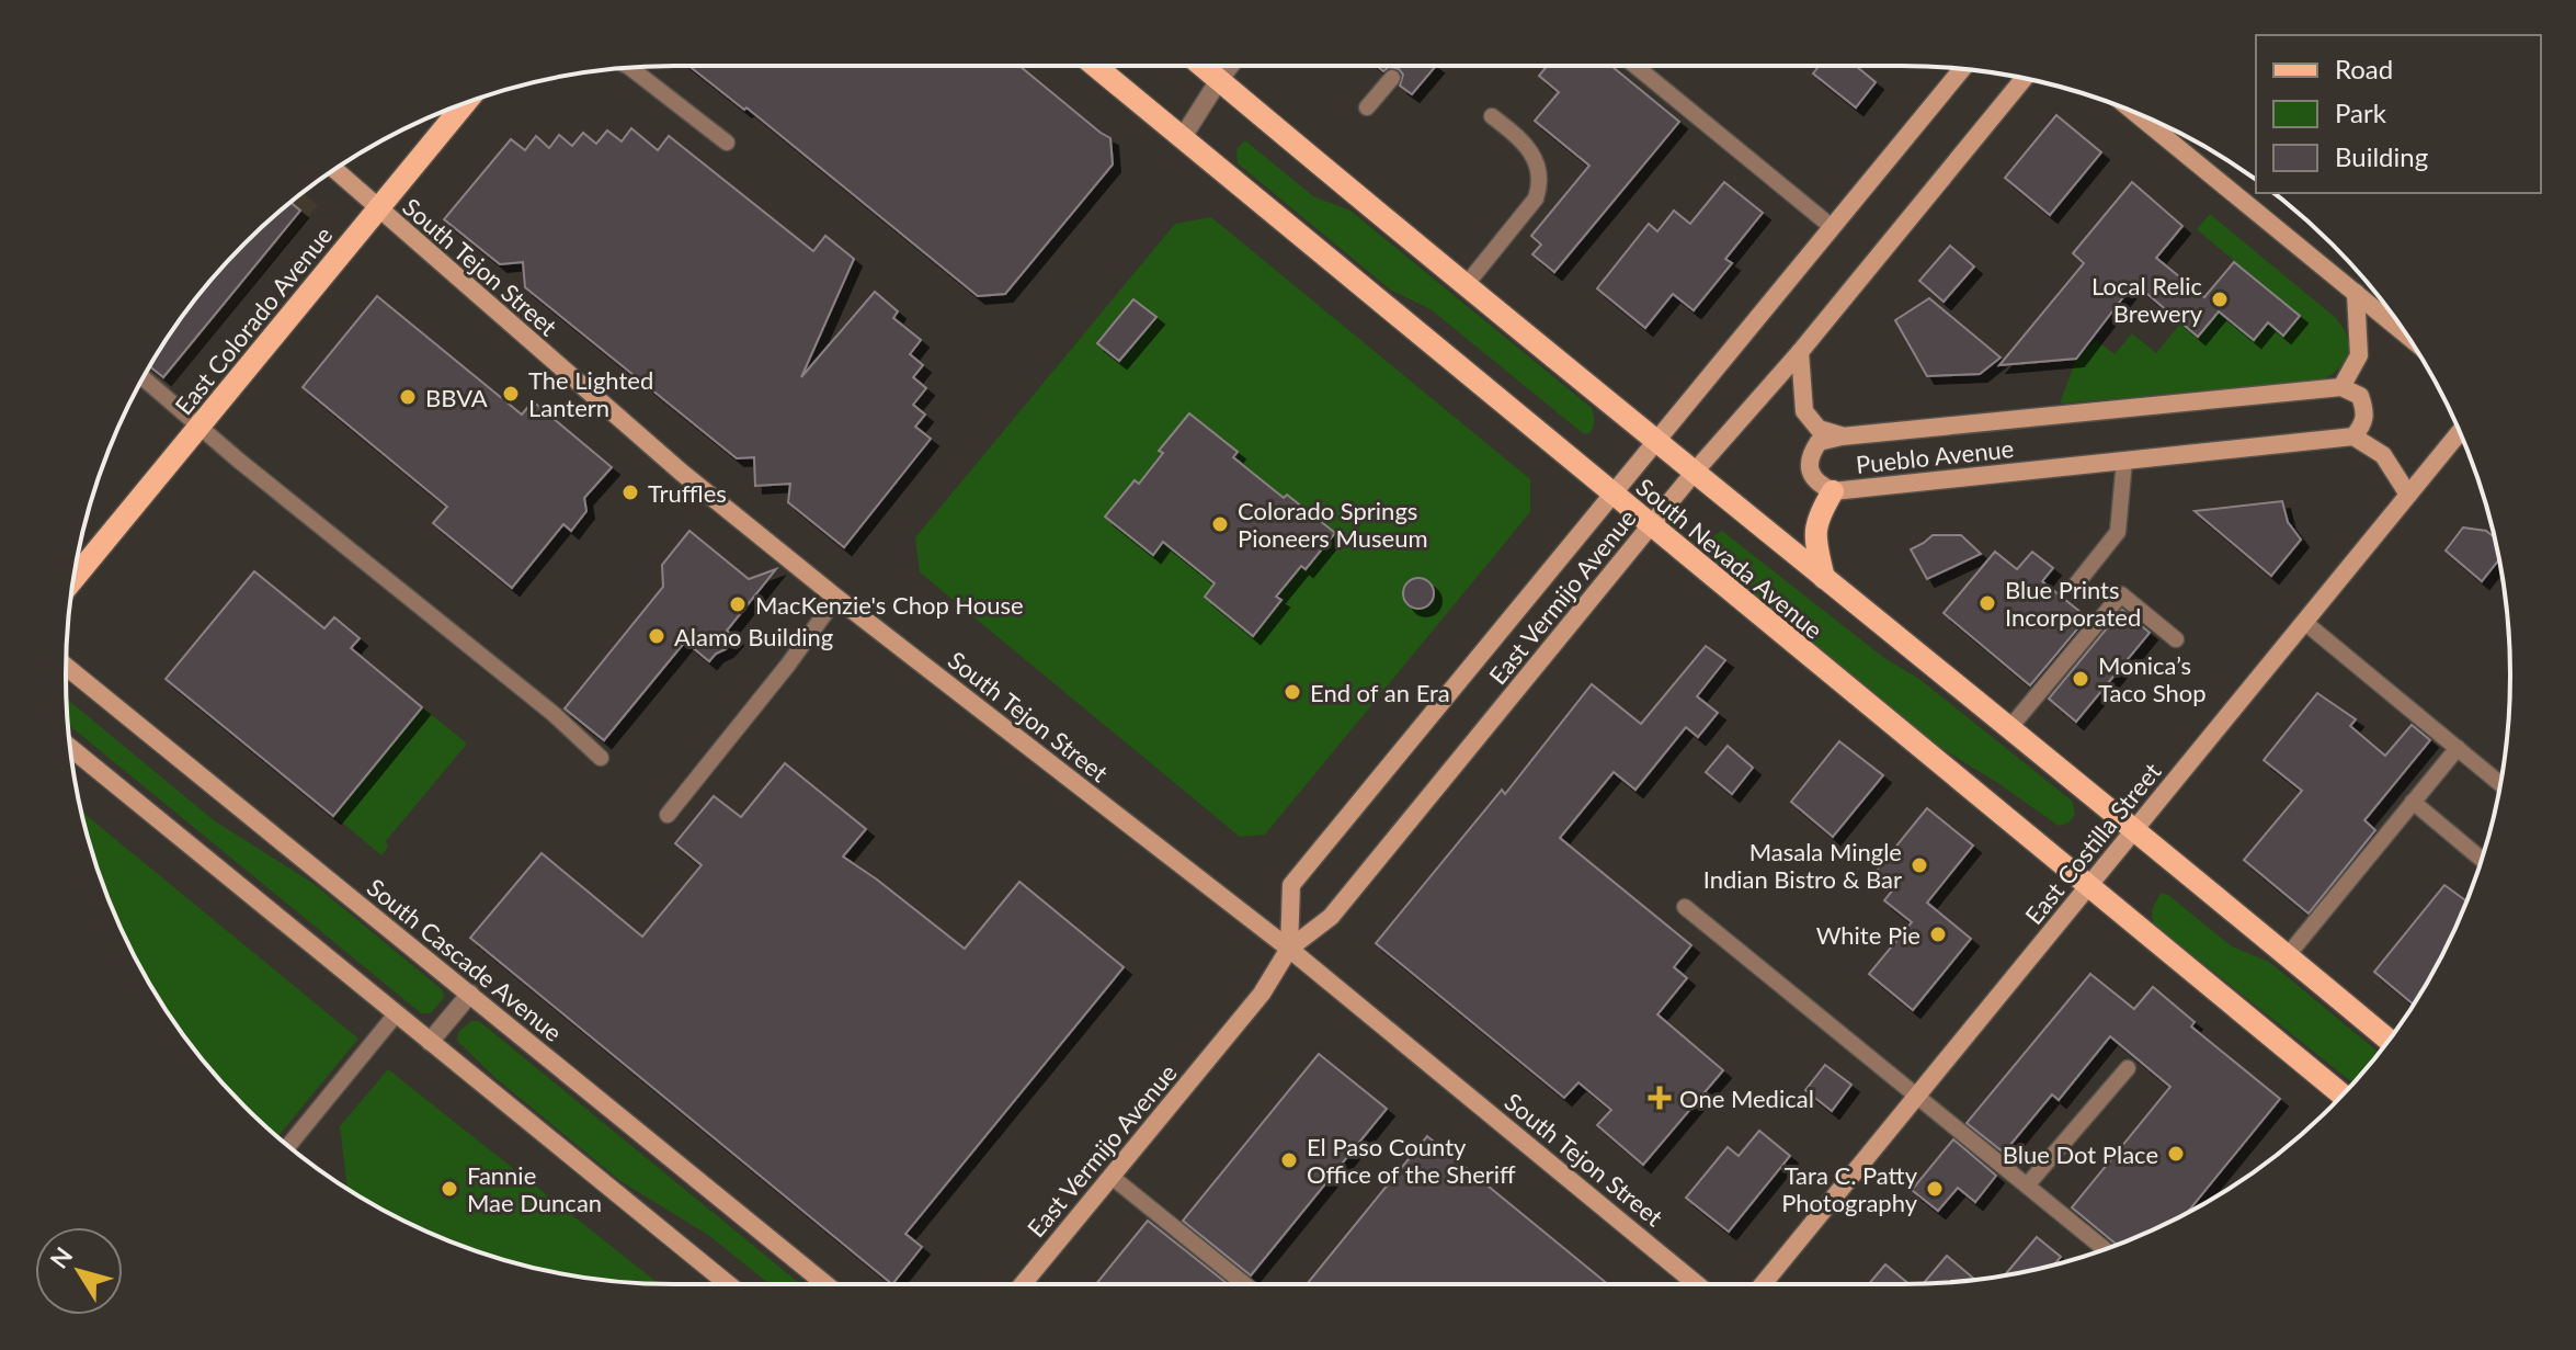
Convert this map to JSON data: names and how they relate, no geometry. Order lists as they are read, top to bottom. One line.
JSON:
{"streets":{"main road":["East Colorado Avenue","South Nevada Avenue"],"street":["South Tejon Street","Pueblo Avenue","East Vermijo Avenue","East Costilla Street","South Cascade Avenue"]},"crossings":[["South Tejon Street","East Colorado Avenue"],["South Tejon Street","East Vermijo Avenue"],["South Nevada Avenue","East Vermijo Avenue"],["South Nevada Avenue","East Costilla Street"]],"places":{"other":["Local Relic Brewery","The Lighted Lantern","BBVA","Truffles","Colorado Springs Pioneers Museum","Blue Prints Incorporated","MacKenzie's Chop House","Alamo Building","Monica’s Taco Shop","End of an Era","Masala Mingle Indian Bistro & Bar","White Pie","Blue Dot Place","El Paso County Office of the Sheriff","Fannie Mae Duncan","Tara C. Patty Photography"],"health":["One Medical"]},"legend":["Road","Park","Building"],"north":"top left"}
